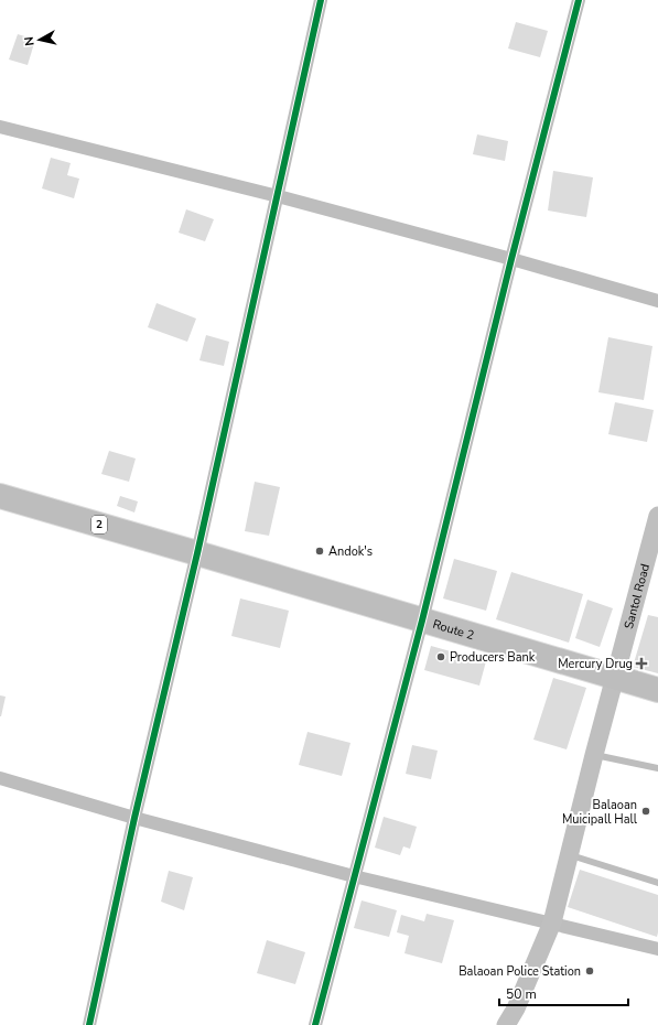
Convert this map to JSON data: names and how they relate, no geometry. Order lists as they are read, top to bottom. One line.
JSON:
{"streets":{"highway":["2","Route 2"],"main road":["Santol Road"]},"crossings":[["2","Route 2"],["Santol Road","Route 2"]],"places":{"other":["Andok's","Producers Bank","Balaoan Muicipall Hall","Balaoan Police Station"],"health":["Mercury Drug"]},"scale_bar":"50 m","north":"left"}
